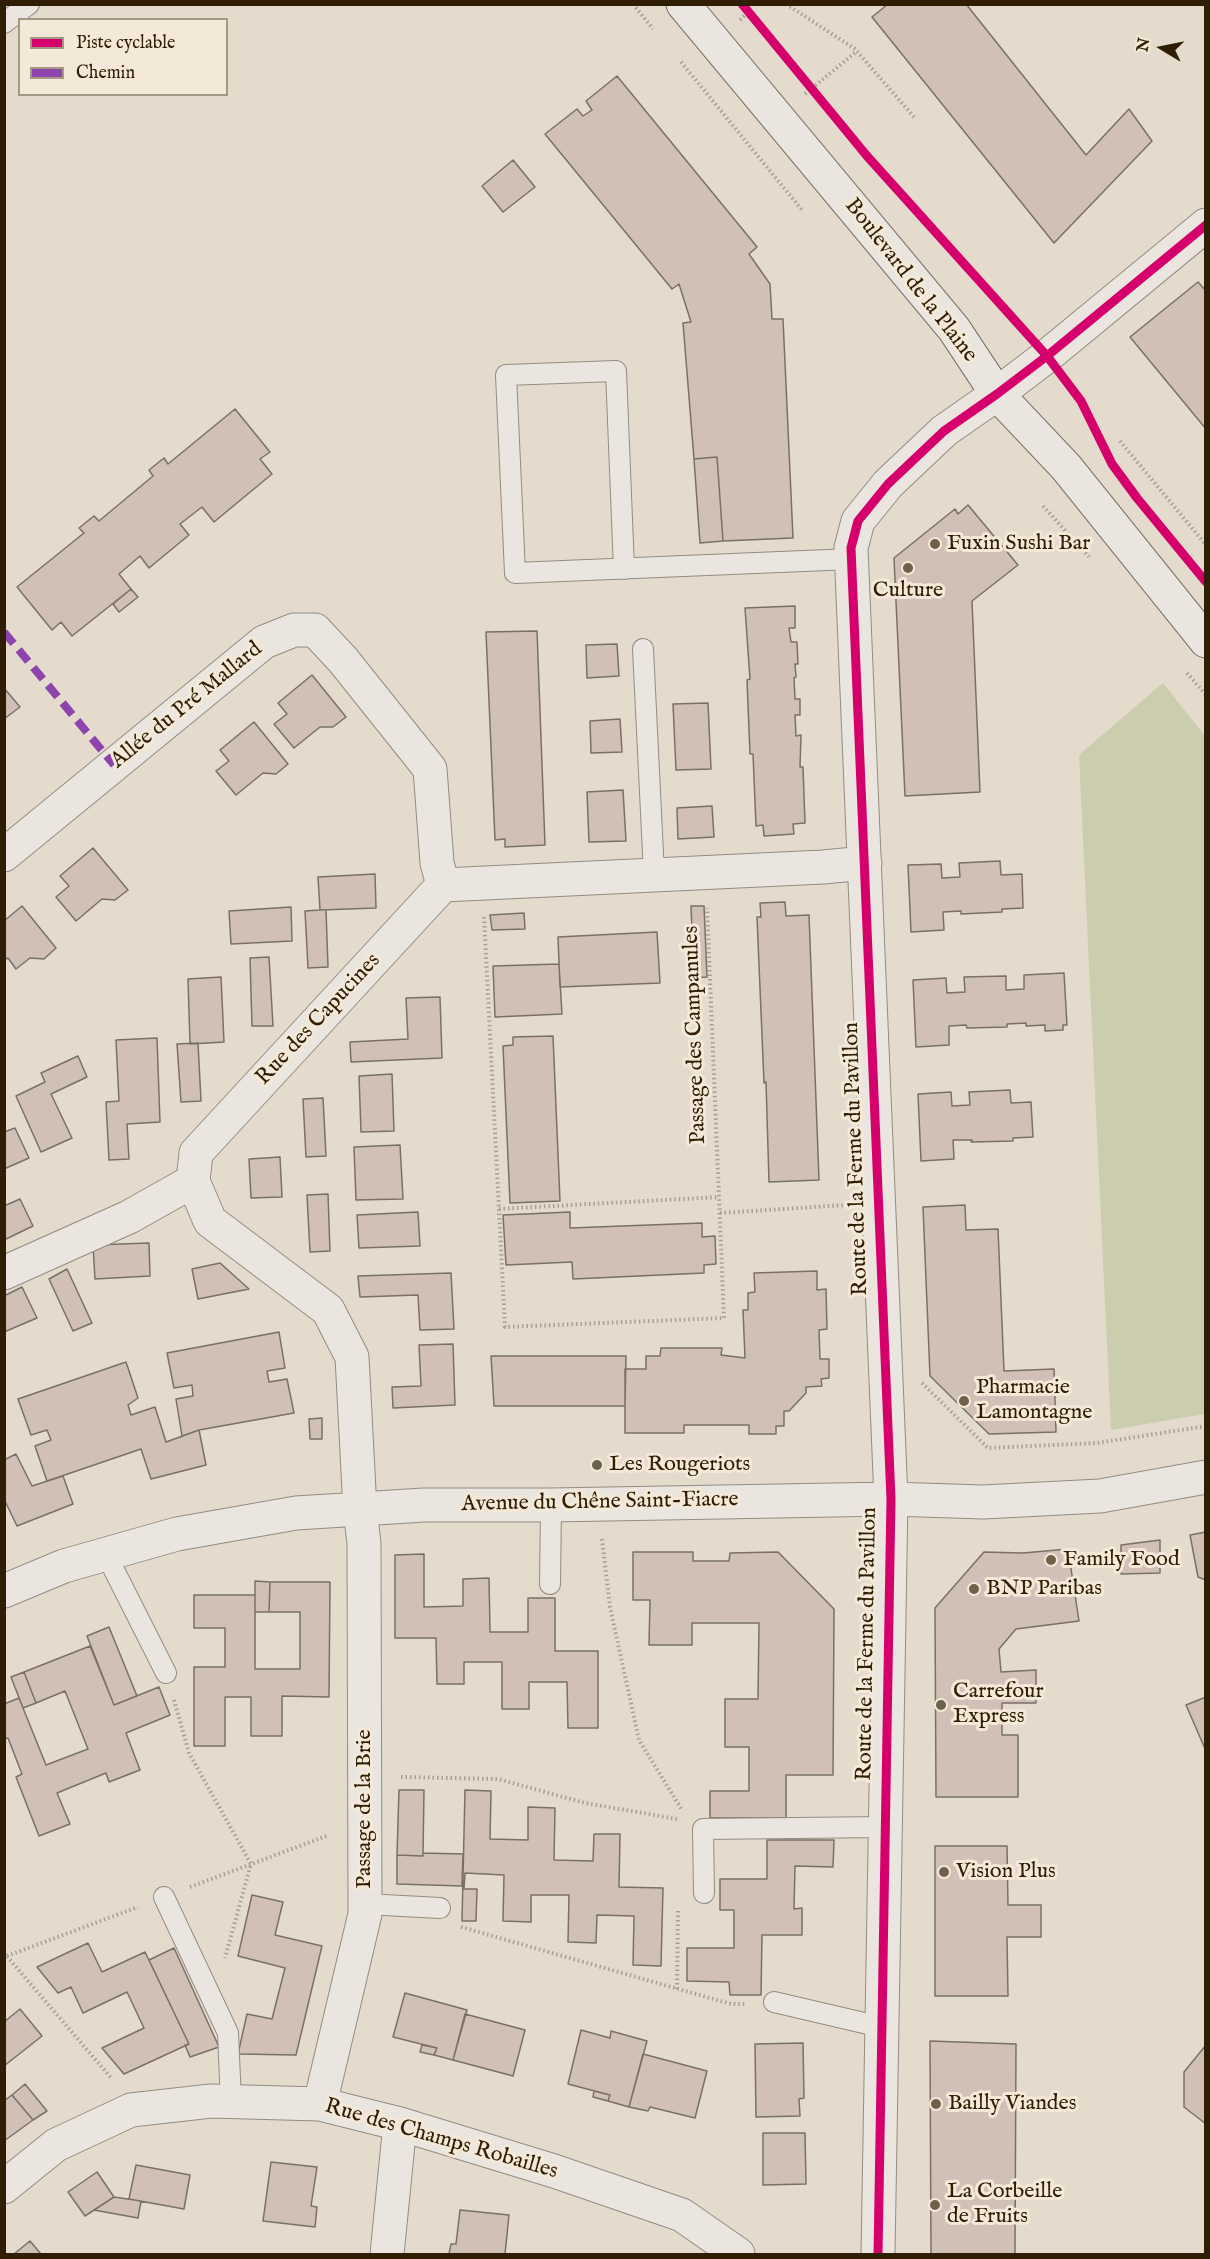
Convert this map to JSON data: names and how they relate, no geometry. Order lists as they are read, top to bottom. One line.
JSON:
{"streets":{"street":["Boulevard de la Plaine","Allée du Pré Mallard","Rue des Capucines","Route de la Ferme du Pavillon","Avenue du Chêne Saint-Fiacre","Passage de la Brie","Rue des Champs Robailles"],"path":["Passage des Campanules"]},"crossings":[["Boulevard de la Plaine","Route de la Ferme du Pavillon"],["Allée du Pré Mallard","Rue des Capucines"],["Route de la Ferme du Pavillon","Avenue du Chêne Saint-Fiacre"],["Avenue du Chêne Saint-Fiacre","Passage de la Brie"],["Passage de la Brie","Rue des Champs Robailles"]],"places":["Fuxin Sushi Bar","Culture","Pharmacie Lamontagne","Les Rougeriots","Family Food","BNP Paribas","Carrefour Express","Vision Plus","Bailly Viandes","La Corbeille de Fruits"],"legend":["Piste cyclable","Chemin"],"north":"left"}
